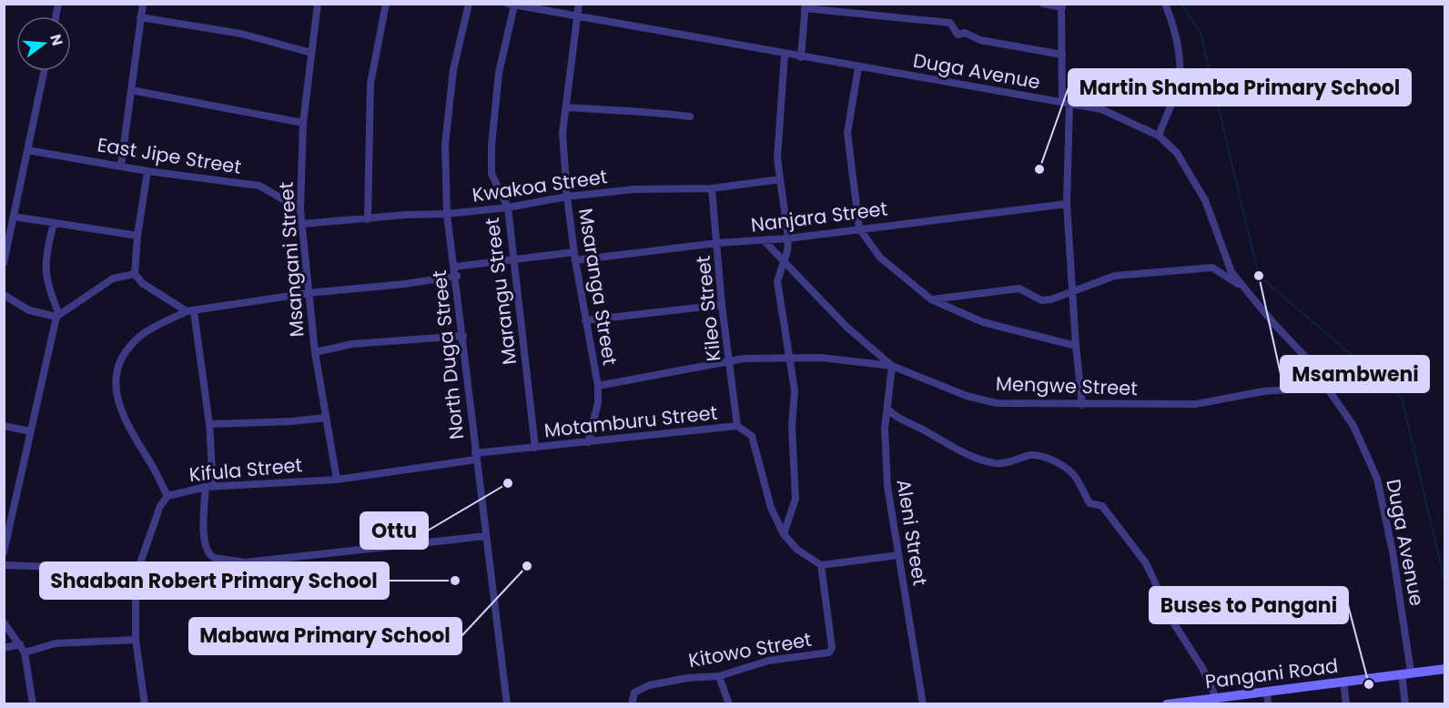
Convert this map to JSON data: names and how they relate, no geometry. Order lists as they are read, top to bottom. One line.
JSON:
{"streets":{"main road":["Pangani Road"],"street":["Duga Avenue","East Jipe Street","Kwakoa Street","Nanjara Street","Msangani Street","Msaranga Street","Marangu Street","Kileo Street","North Duga Street","Mengwe Street","Motamburu Street","Kifula Street","Aleni Street","Kitowo Street"]},"crossings":[["Duga Avenue","Msaranga Street"],["Duga Avenue","Marangu Street"],["Duga Avenue","Mengwe Street"],["Duga Avenue","Pangani Road"],["East Jipe Street","Msangani Street"],["Kwakoa Street","Msangani Street"],["Kwakoa Street","Msaranga Street"],["Kwakoa Street","Marangu Street"],["Kwakoa Street","Kileo Street"],["Kwakoa Street","North Duga Street"],["Nanjara Street","Msaranga Street"],["Nanjara Street","Kileo Street"],["Nanjara Street","Mengwe Street"],["Msangani Street","Kifula Street"],["Msaranga Street","Motamburu Street"],["Marangu Street","Motamburu Street"],["Kileo Street","Motamburu Street"],["North Duga Street","Motamburu Street"],["North Duga Street","Kifula Street"],["Mengwe Street","Aleni Street"],["Motamburu Street","Kifula Street"],["Motamburu Street","Kitowo Street"]],"places":["Martin Shamba Primary School","Msambweni","Ottu","Mabawa Primary School","Shaaban Robert Primary School","Buses to Pangani"],"north":"right"}
